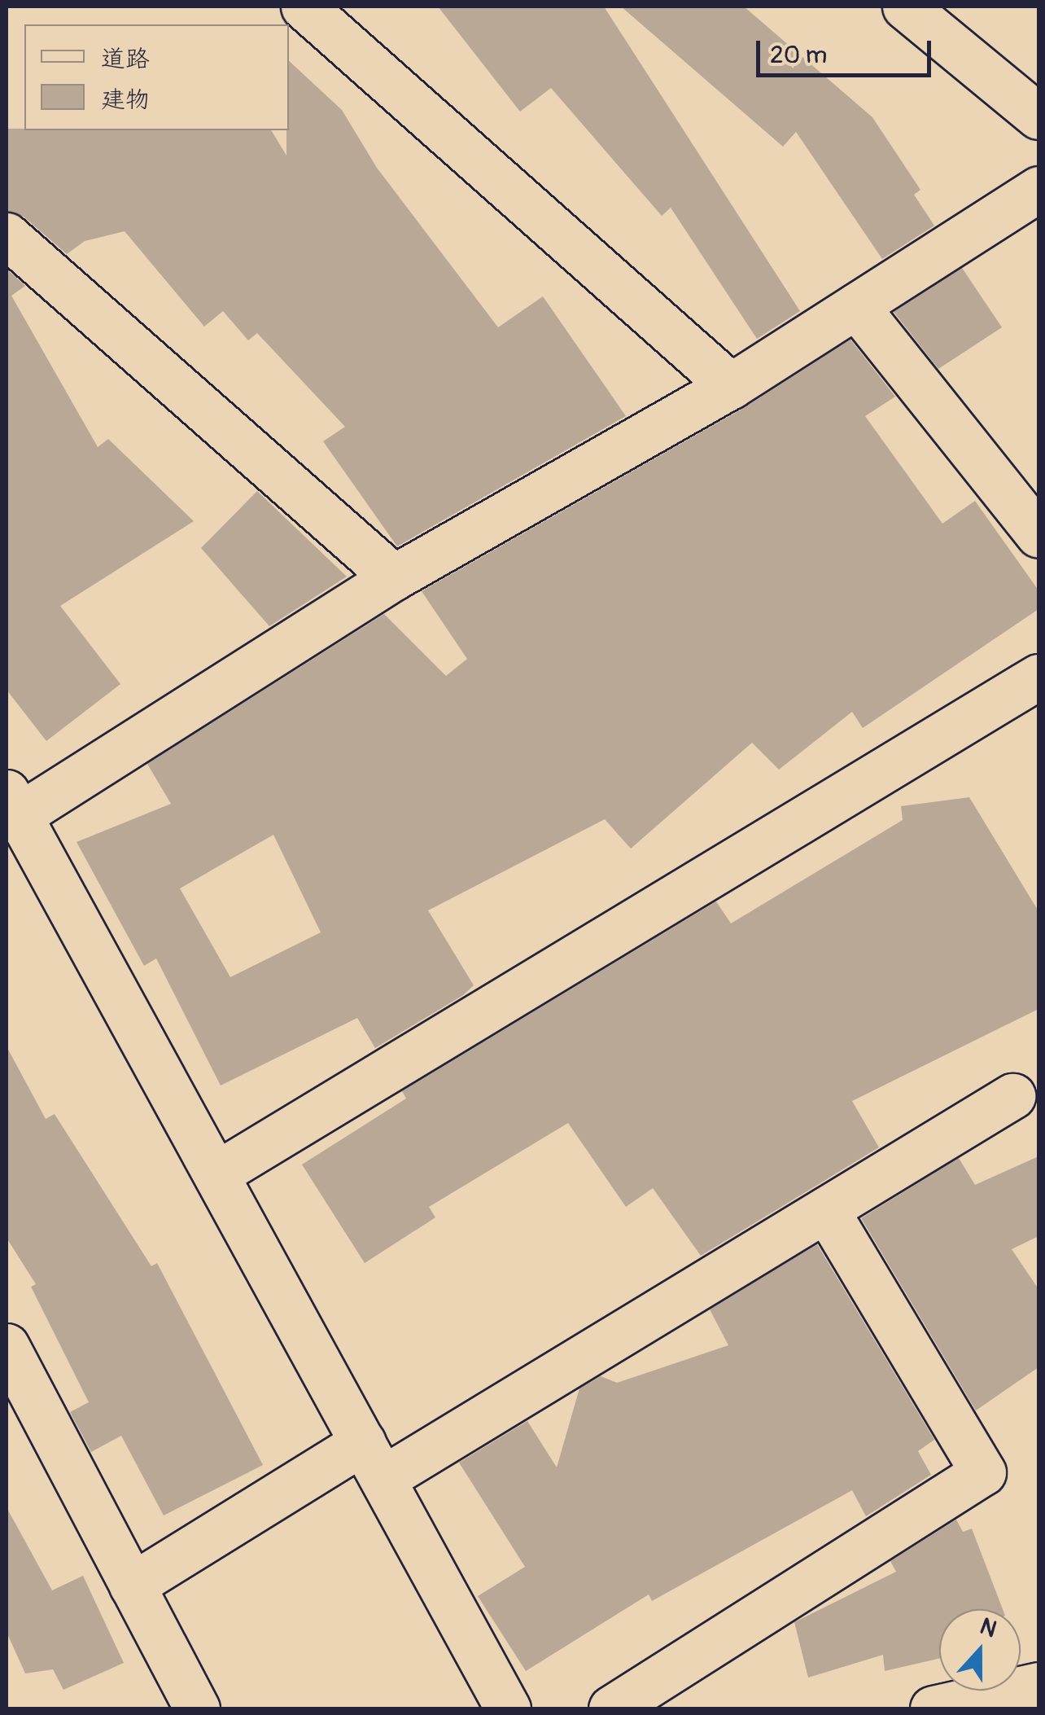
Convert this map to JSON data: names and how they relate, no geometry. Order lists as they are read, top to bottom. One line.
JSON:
{"legend":["道路","建物"],"scale_bar":"20 m","north":"top"}
